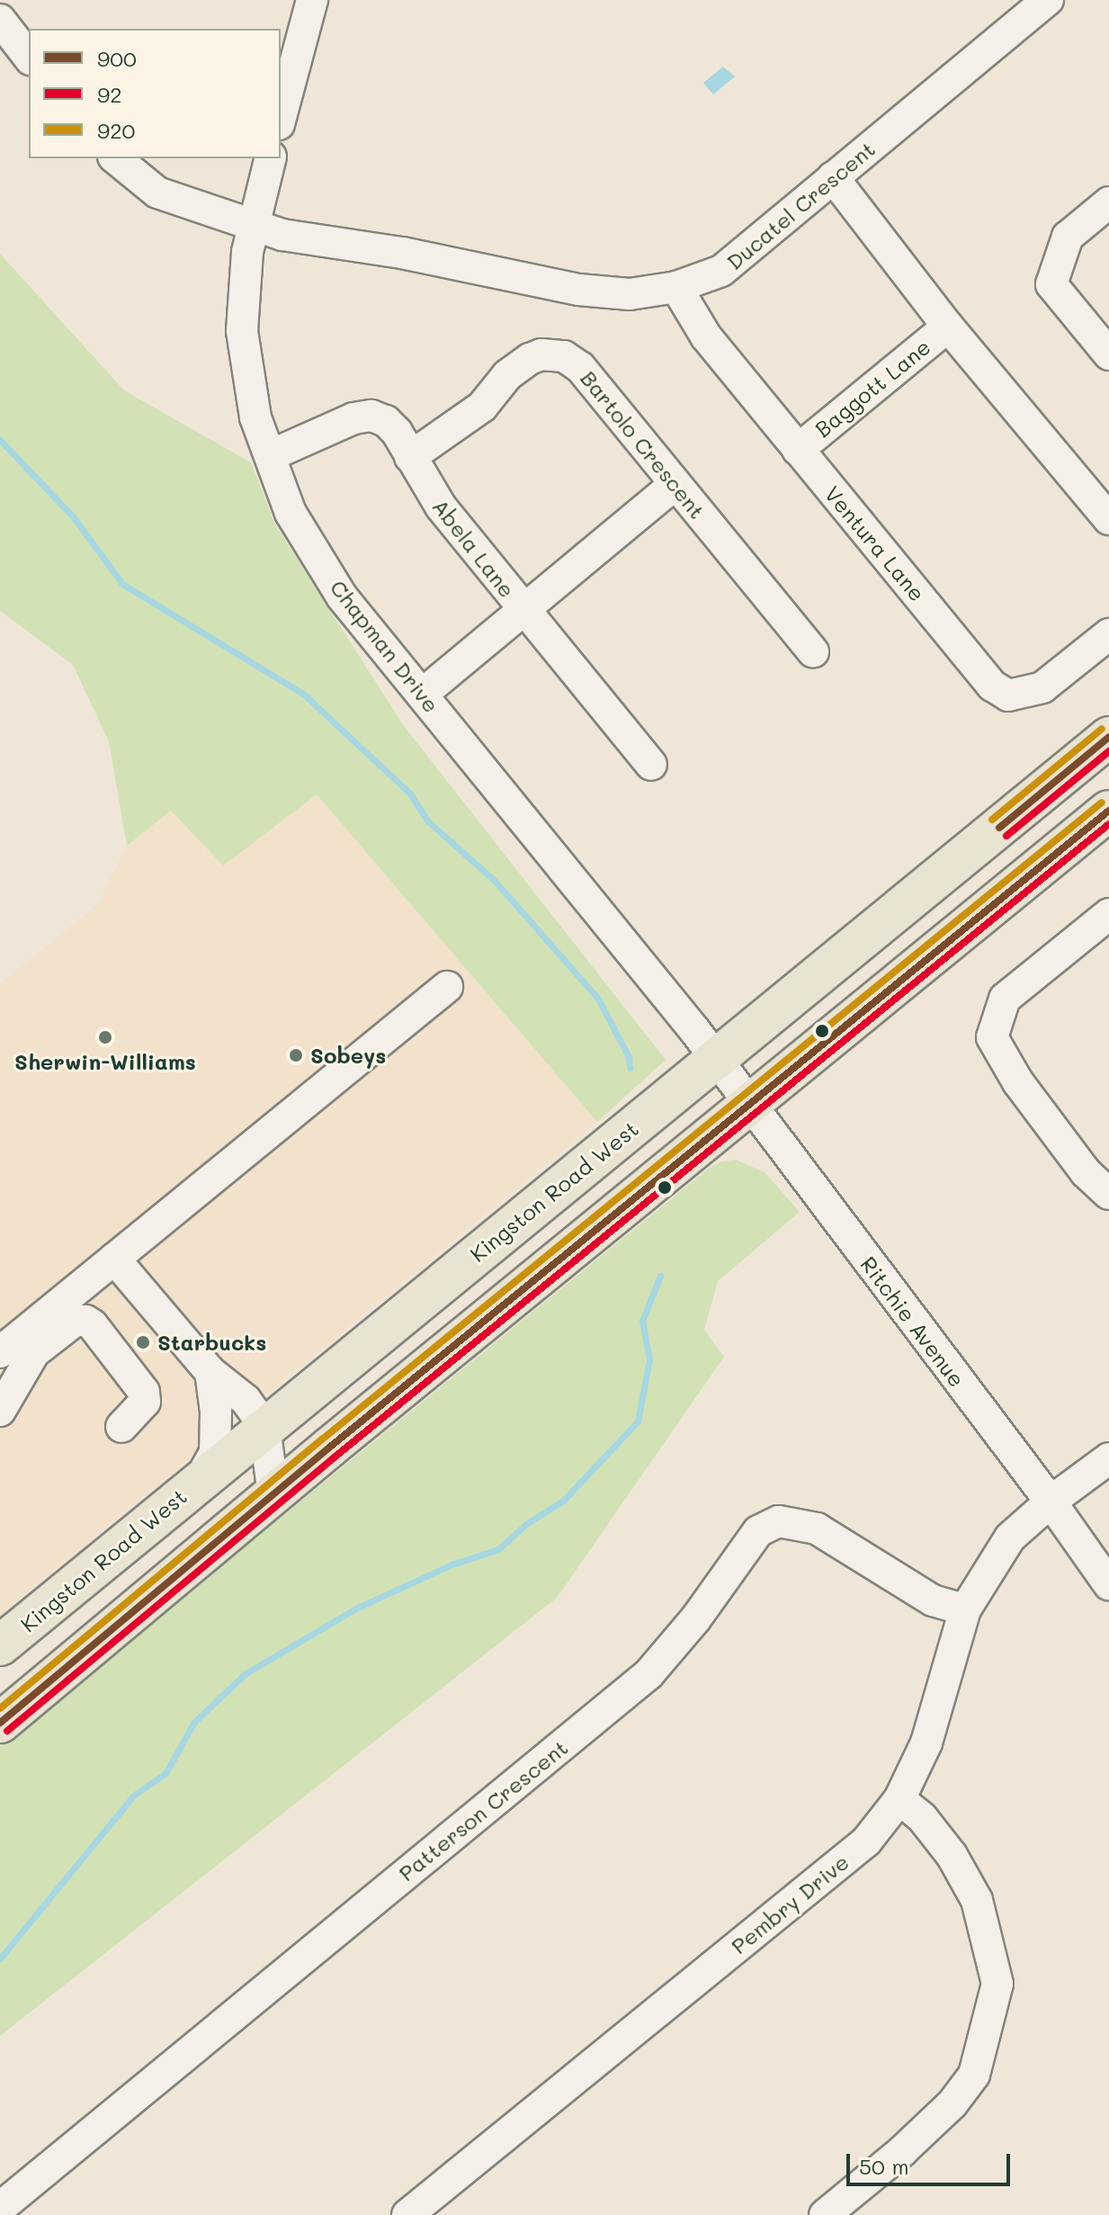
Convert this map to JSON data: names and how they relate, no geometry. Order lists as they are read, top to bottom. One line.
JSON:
{"streets":{"main road":["Kingston Road West"],"street":["Ducatel Crescent","Baggott Lane","Bartolo Crescent","Ventura Lane","Abela Lane","Chapman Drive","Ritchie Avenue","Patterson Crescent","Pembry Drive"]},"crossings":[["Ducatel Crescent","Ventura Lane"],["Ducatel Crescent","Chapman Drive"],["Baggott Lane","Ventura Lane"],["Bartolo Crescent","Abela Lane"],["Abela Lane","Chapman Drive"],["Chapman Drive","Kingston Road West"],["Chapman Drive","Ritchie Avenue"],["Kingston Road West","Ritchie Avenue"],["Ritchie Avenue","Pembry Drive"],["Patterson Crescent","Pembry Drive"]],"places":["Sherwin-Williams","Sobeys","Starbucks"],"lines":["transit line 920","transit line 900","transit line 92"],"legend":["900","92","920"],"scale_bar":"50 m"}
